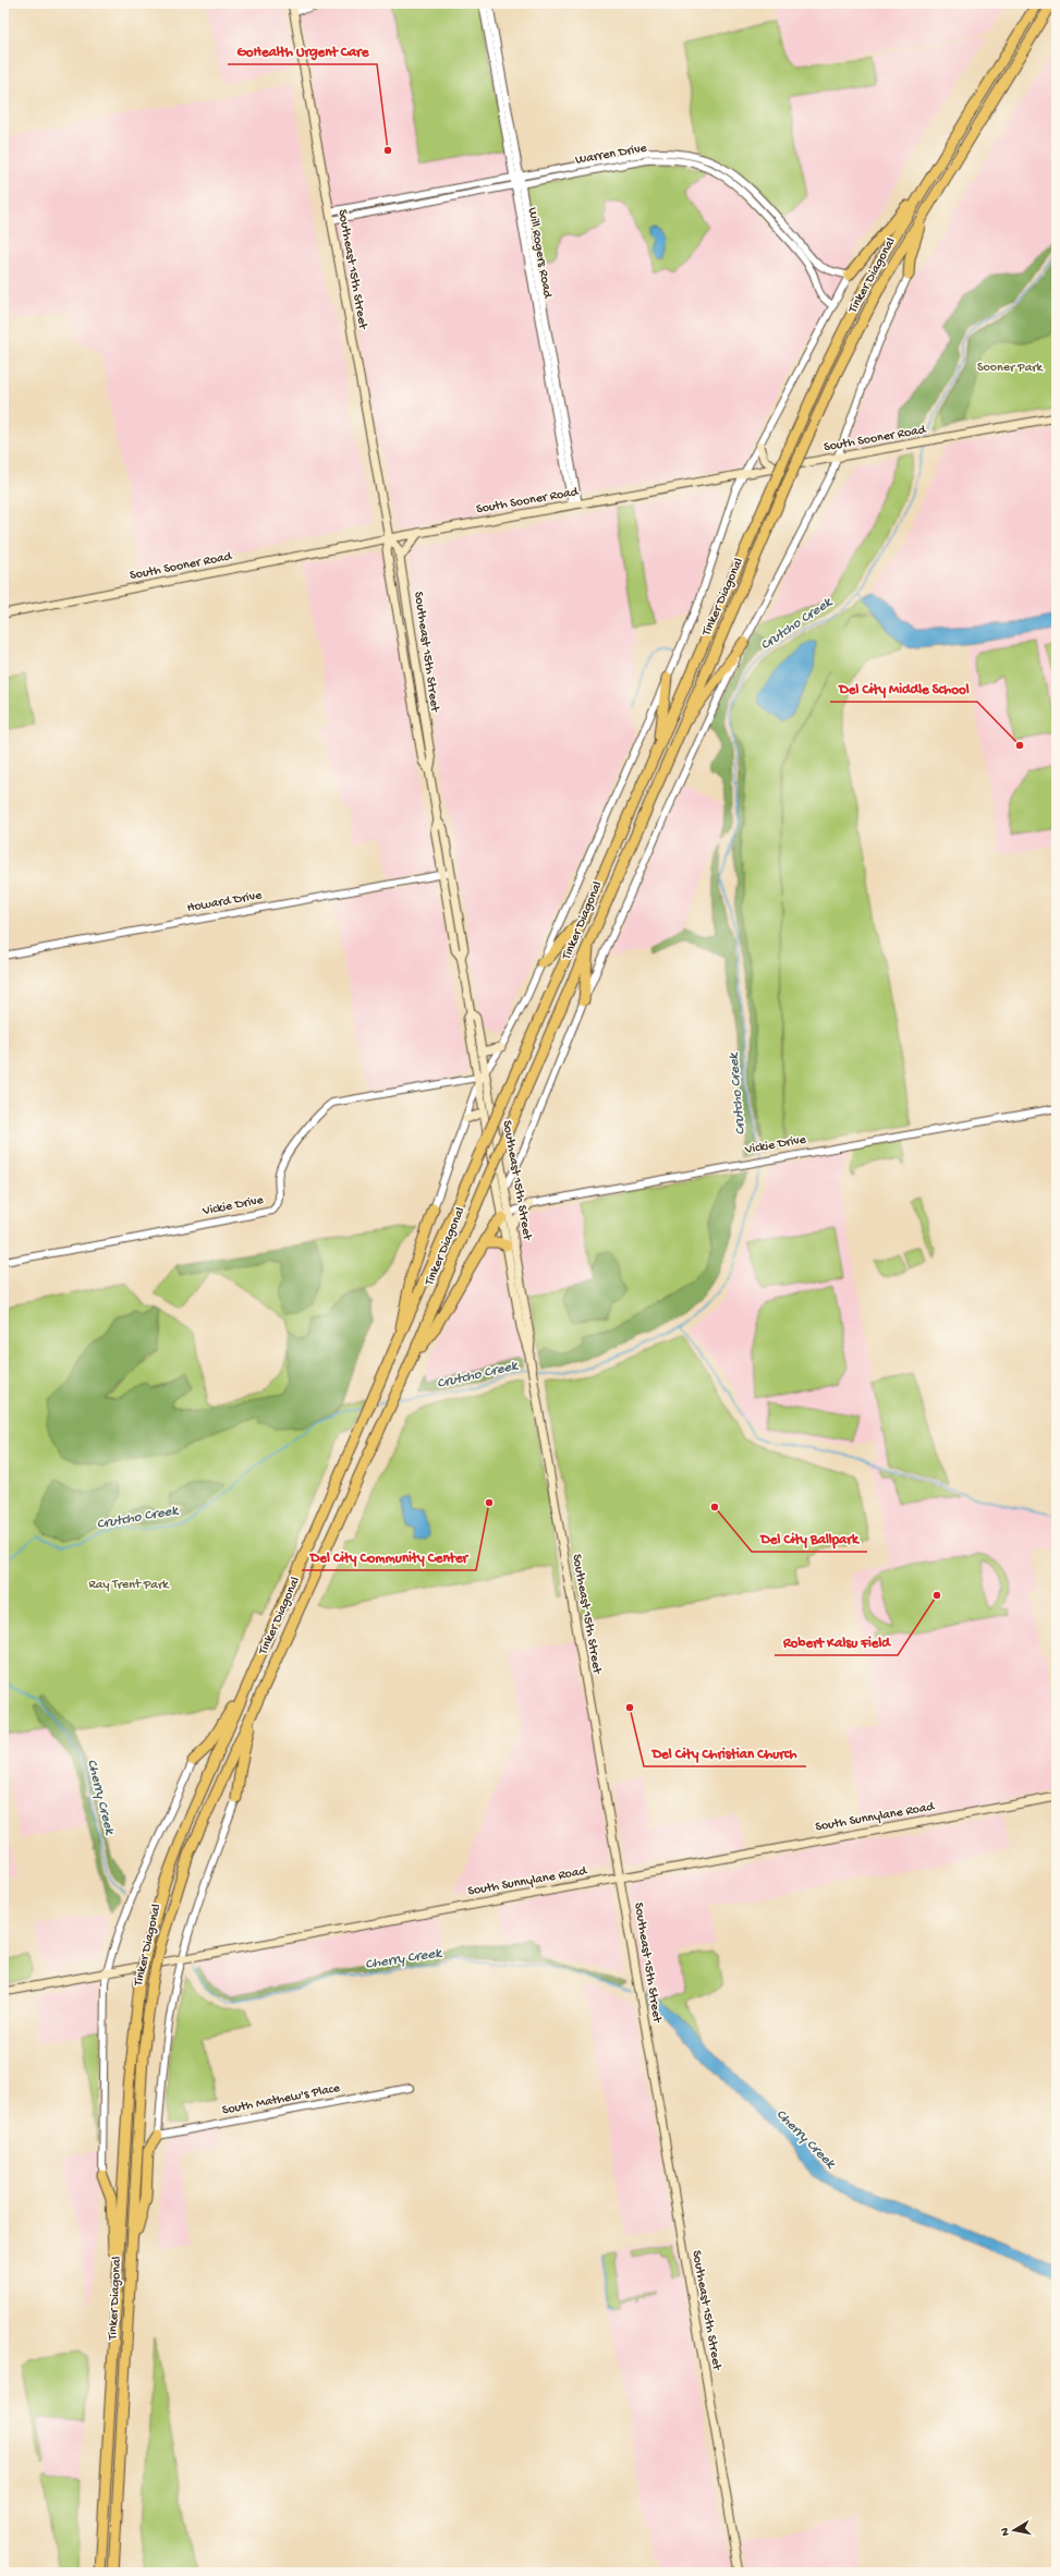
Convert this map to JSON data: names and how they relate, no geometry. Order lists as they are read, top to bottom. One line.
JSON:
{"streets":{"highway":["Tinker Diagonal"],"main road":["Southeast 15th Street","South Sooner Road","South Sunnylane Road"],"street":["Warren Drive","Will Rogers Road","Howard Drive","Vickie Drive","South Mathew's Place"]},"crossings":[["Warren Drive","Will Rogers Road"],["Warren Drive","Southeast 15th Street"],["Warren Drive","Tinker Diagonal"],["Will Rogers Road","South Sooner Road"],["Southeast 15th Street","Tinker Diagonal"],["Southeast 15th Street","South Sooner Road"],["Southeast 15th Street","Howard Drive"],["Southeast 15th Street","Vickie Drive"],["Southeast 15th Street","South Sunnylane Road"],["Tinker Diagonal","South Sooner Road"],["Tinker Diagonal","Vickie Drive"],["Tinker Diagonal","South Sunnylane Road"]],"water":["Crutcho Creek","Cherry Creek"],"parks":["Sooner Park","Ray Trent Park"],"places":["GoHealth Urgent Care","Del City Middle School","Del City Community Center","Del City Ballpark","Robert Kalsu Field","Del City Christian Church"],"north":"left"}
